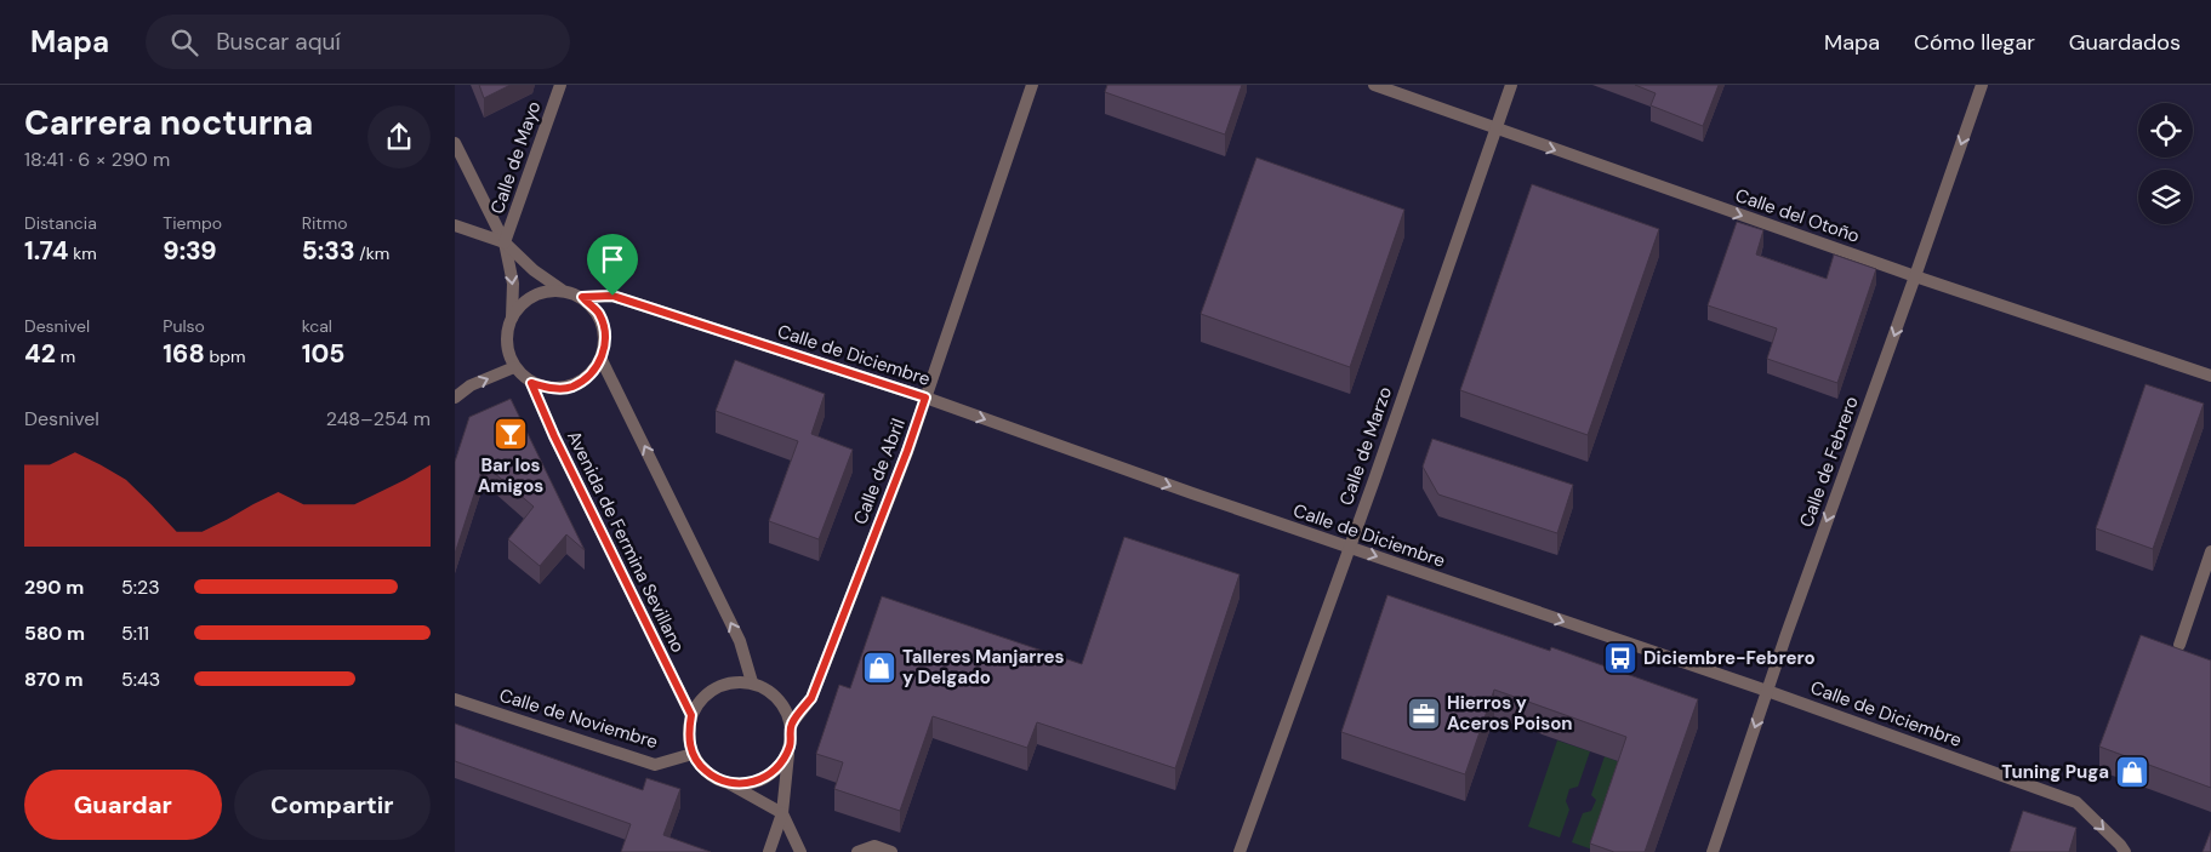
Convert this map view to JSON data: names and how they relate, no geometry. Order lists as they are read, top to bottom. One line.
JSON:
{"streets":{"street":["Calle de Mayo","Calle del Otoño","Calle de Diciembre","Calle de Marzo","Calle de Febrero","Calle de Abril","Avenida de Fermina Sevillano","Calle de Noviembre"]},"crossings":[["Calle del Otoño","Calle de Marzo"],["Calle del Otoño","Calle de Febrero"],["Calle de Diciembre","Calle de Marzo"],["Calle de Diciembre","Calle de Febrero"],["Calle de Diciembre","Calle de Abril"],["Calle de Diciembre","Avenida de Fermina Sevillano"],["Calle de Abril","Avenida de Fermina Sevillano"],["Calle de Abril","Calle de Noviembre"],["Avenida de Fermina Sevillano","Calle de Noviembre"]],"one_way":["Calle del Otoño","Calle de Diciembre","Calle de Febrero"],"places":{"bar":["Bar los Amigos"],"bus stop":["Diciembre-Febrero"],"shop":["Talleres Manjarres y Delgado","Tuning Puga"],"office":["Hierros y Aceros Poison"]},"page":{"header":"Mapa","search":"Buscar aquí","nav":["Mapa","Cómo llegar","Guardados"],"heading":["Carrera nocturna","18:41 · 6 × 290 m"],"stats":[["Distancia","1.74 km"],["Tiempo","9:39"],["Ritmo","5:33 /km"],["Desnivel","42 m"],["Pulso","168 bpm"],["kcal","105"]],"chart":["Desnivel","248–254 m"],"list":[{"name":"290 m","note":"5:23"},{"name":"580 m","note":"5:11"},{"name":"870 m","note":"5:43"}],"buttons":["Guardar","Compartir"]}}
